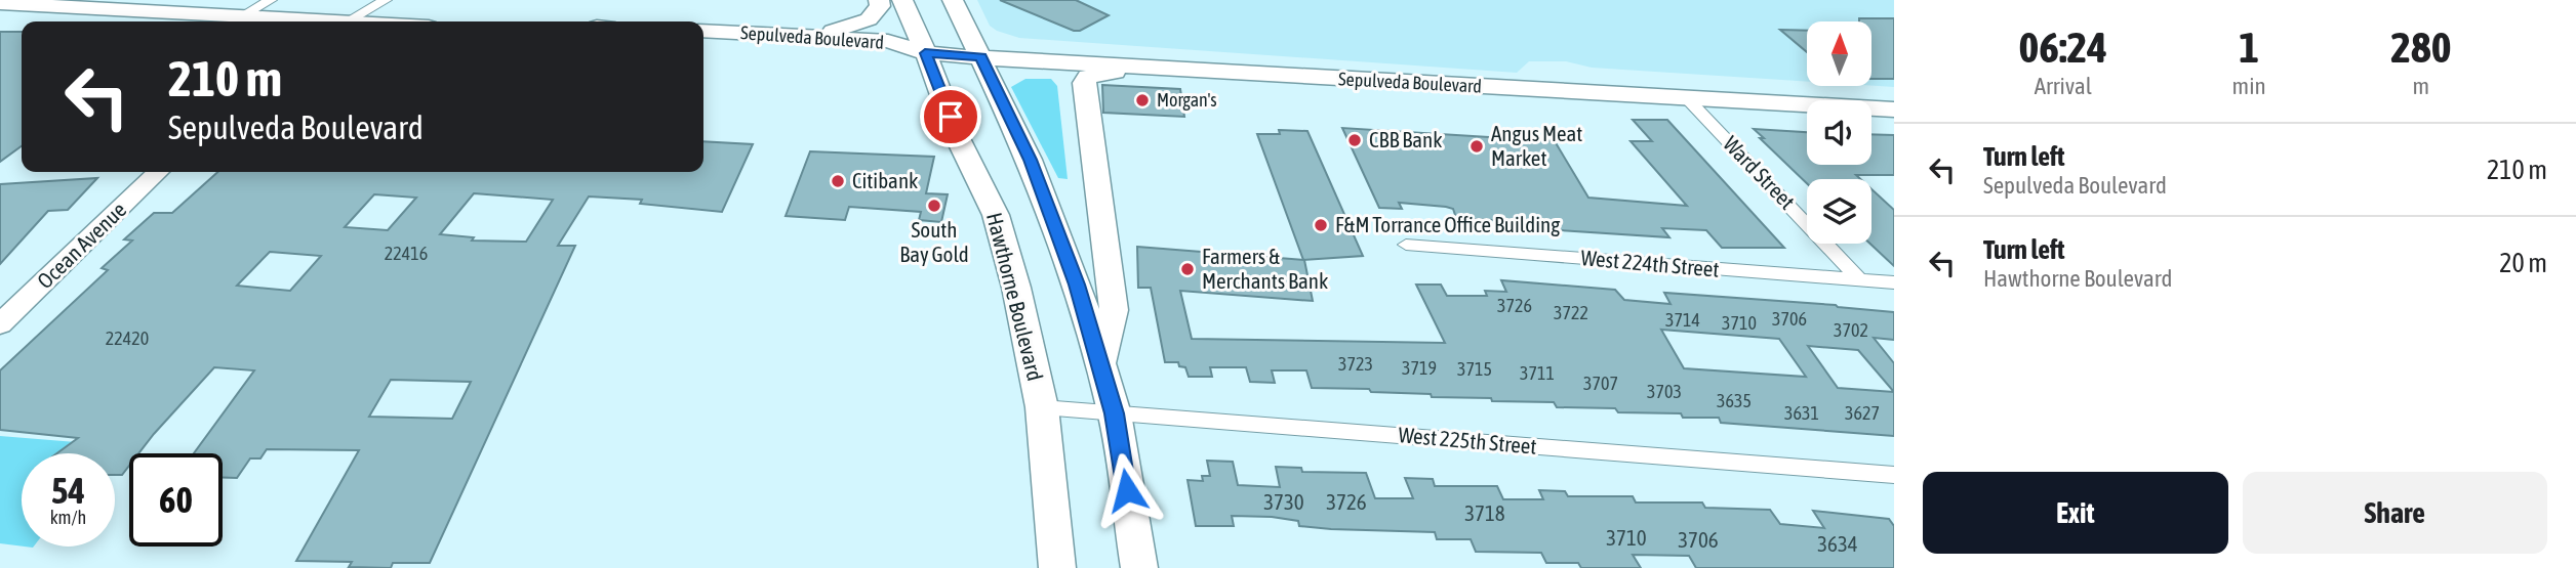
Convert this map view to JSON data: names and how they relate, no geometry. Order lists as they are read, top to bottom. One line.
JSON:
{"streets":{"main road":["Sepulveda Boulevard","Hawthorne Boulevard"],"street":["Ward Street","Ocean Avenue","West 224th Street","West 225th Street"]},"crossings":[["Sepulveda Boulevard","Ward Street"],["Sepulveda Boulevard","Hawthorne Boulevard"],["Ward Street","West 224th Street"],["Hawthorne Boulevard","West 225th Street"]],"places":["Morgan's","CBB Bank","Angus Meat Market","Citibank","South Bay Gold","F&M Torrance Office Building","Farmers & Merchants Bank"],"house_numbers":["22416","3726","3722","3706","3714","3710","3702","22420","3723","3719","3715","3711","3707","3703","3635","3631","3627","3730","3726","3718","3710","3706","3634"],"north":"top","page":{"eta":["06:24","Arrival","1","min","280","m"],"turn":["210 m","Sepulveda Boulevard"],"list":[{"name":"Turn left","note":"Sepulveda Boulevard","value":"210 m"},{"name":"Turn left","note":"Hawthorne Boulevard","value":"20 m"}],"speed":"54 km/h","limit":"60","buttons":["Exit","Share"]}}
